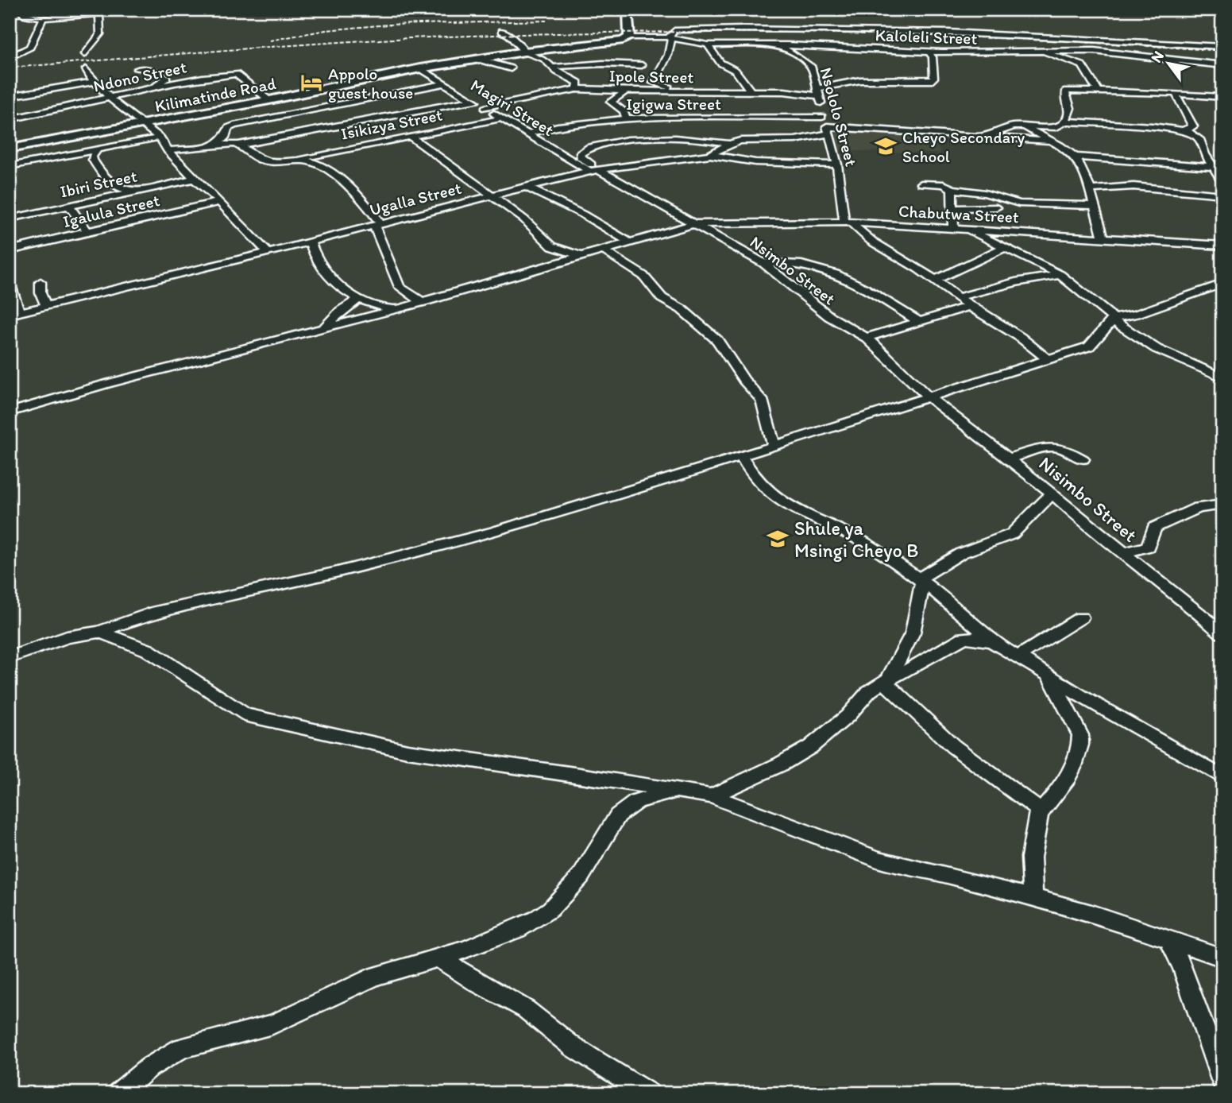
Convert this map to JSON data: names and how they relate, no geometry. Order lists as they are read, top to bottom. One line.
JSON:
{"streets":{"main road":["Kilimatinde Road"],"street":["Kaloleli Street","Ndono Street","Ipole Street","Igigwa Street","Magiri Street","Nsololo Street","Isikizya Street","Ibiri Street","Ugalla Street","Igalula Street","Chabutwa Street","Nsimbo Street","Nisimbo Street"]},"crossings":[["Kaloleli Street","Ipole Street"],["Kaloleli Street","Kilimatinde Road"],["Kaloleli Street","Nsololo Street"],["Ndono Street","Kilimatinde Road"],["Ipole Street","Magiri Street"],["Ipole Street","Nsololo Street"],["Kilimatinde Road","Magiri Street"],["Igigwa Street","Magiri Street"],["Igigwa Street","Nsololo Street"],["Magiri Street","Isikizya Street"],["Magiri Street","Ugalla Street"],["Magiri Street","Nsimbo Street"],["Nsololo Street","Ugalla Street"],["Nsololo Street","Chabutwa Street"],["Ugalla Street","Nsimbo Street"],["Chabutwa Street","Nsimbo Street"],["Nsimbo Street","Nisimbo Street"]],"places":{"hotel":["Appolo guest house"],"school or university":["Cheyo Secondary School","Shule ya Msingi Cheyo B"]},"north":"top left"}
